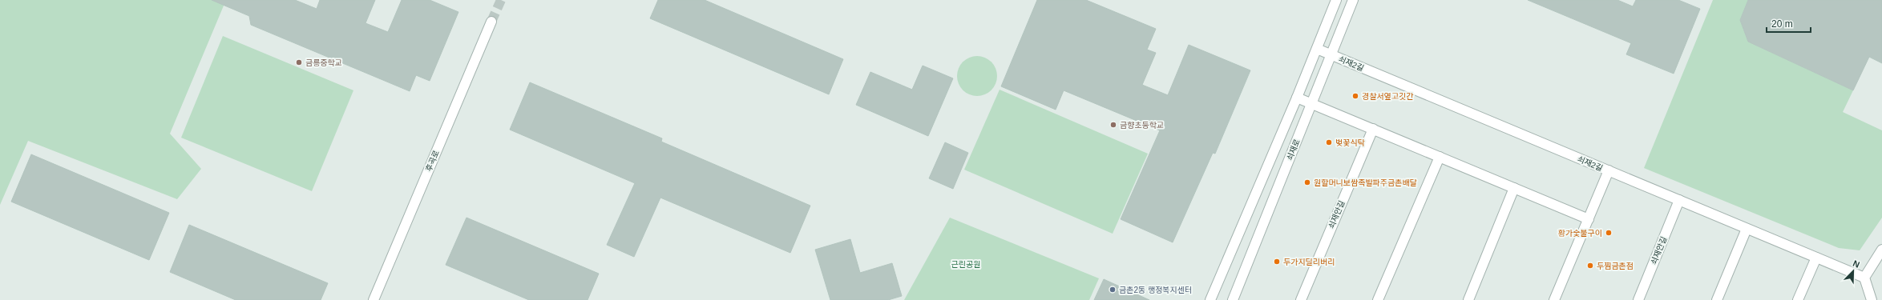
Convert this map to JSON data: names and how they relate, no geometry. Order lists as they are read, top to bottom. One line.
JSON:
{"streets":{"street":["쇠재2길","쇠재로","후곡로","쇠재안길"]},"crossings":[["쇠재2길","쇠재로"],["쇠재2길","쇠재안길"]],"parks":["근린공원"],"places":["금릉중학교","경찰서옆고깃간","금향초등학교","벚꽃식탁","원할머니보쌈족발파주금촌배달","황가숯불구이","두가지딜리버리","두찜금촌점","금촌2동 행정복지센터"],"scale_bar":"20 m","north":"top right"}
